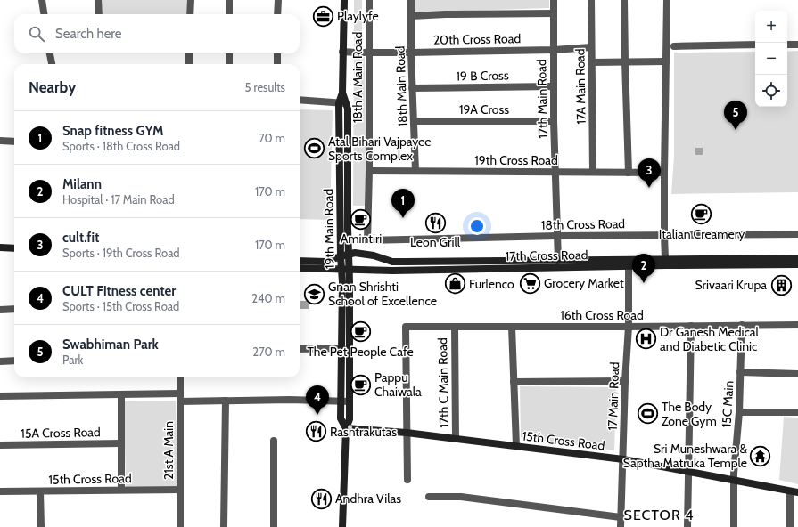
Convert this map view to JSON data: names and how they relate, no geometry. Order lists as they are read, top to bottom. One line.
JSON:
{"streets":{"main road":["19th Main Road","17th Cross Road","15th Cross Road"],"street":["20th Cross Road","19 B Cross","18th A Main Road","18th Main Road","17A Main Road","17th Main Road","19A Cross","19th Cross Road","18th Cross Road","16th Cross Road","17th C Main Road","17 Main Road","15C Main","15A Cross Road","21st A Main"]},"crossings":[["20th Cross Road","18th A Main Road"],["20th Cross Road","18th Main Road"],["20th Cross Road","17A Main Road"],["20th Cross Road","17th Main Road"],["19 B Cross","18th Main Road"],["19 B Cross","17th Main Road"],["18th A Main Road","19th Cross Road"],["18th A Main Road","18th Cross Road"],["18th Main Road","19A Cross"],["18th Main Road","19th Cross Road"],["17A Main Road","19th Cross Road"],["17th Main Road","19A Cross"],["17th Main Road","19th Cross Road"],["17th Main Road","18th Cross Road"],["17th Main Road","17th Cross Road"],["19th Main Road","17th Cross Road"],["19th Main Road","15th Cross Road"],["17th Cross Road","17 Main Road"],["16th Cross Road","17th C Main Road"],["16th Cross Road","17 Main Road"],["16th Cross Road","15C Main"],["16th Cross Road","15th Cross Road"],["17th C Main Road","15th Cross Road"],["17 Main Road","15th Cross Road"],["15C Main","15th Cross Road"],["15th Cross Road","21st A Main"]],"districts":["SECTOR 4"],"places":{"office":["Playlyfe"],"sports":["Atal Bihari Vajpayee Sports Complex","The Body Zone Gym"],"cafe":["Italian Creamery","Amintiri","The Pet People Cafe","Pappu Chaiwala"],"restaurant":["Leon Grill","Rashtrakutas","Andhra Vilas"],"supermarket":["Grocery Market"],"shop":["Furlenco"],"building":["Srivaari Krupa"],"school or university":["Gnan Shrishti School of Excellence"],"hospital":["Dr Ganesh Medical and Diabetic Clinic"],"temple":["Sri Muneshwara & Saptha Matruka Temple"]},"page":{"map_buttons":["+","−"],"search":"Search here","heading":["Nearby","5 results"],"pins":["5","3","1","2","4"],"list":[{"mark":"1","name":"Snap fitness GYM","note":"Sports · 18th Cross Road","value":"70 m"},{"mark":"2","name":"Milann","note":"Hospital · 17 Main Road","value":"170 m"},{"mark":"3","name":"cult.fit","note":"Sports · 19th Cross Road","value":"170 m"},{"mark":"4","name":"CULT Fitness center","note":"Sports · 15th Cross Road","value":"240 m"},{"mark":"5","name":"Swabhiman Park","note":"Park","value":"270 m"}]}}
